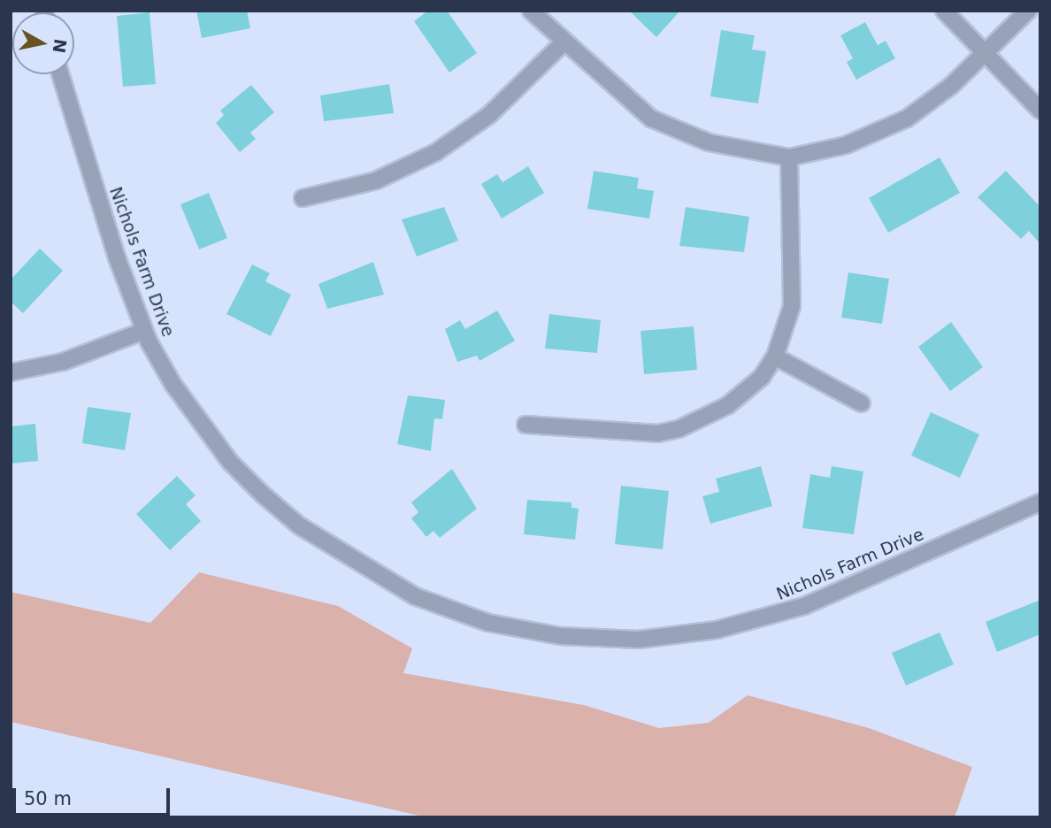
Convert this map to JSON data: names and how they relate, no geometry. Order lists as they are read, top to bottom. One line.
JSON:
{"streets":{"street":["Nichols Farm Drive"]},"scale_bar":"50 m","north":"right"}
